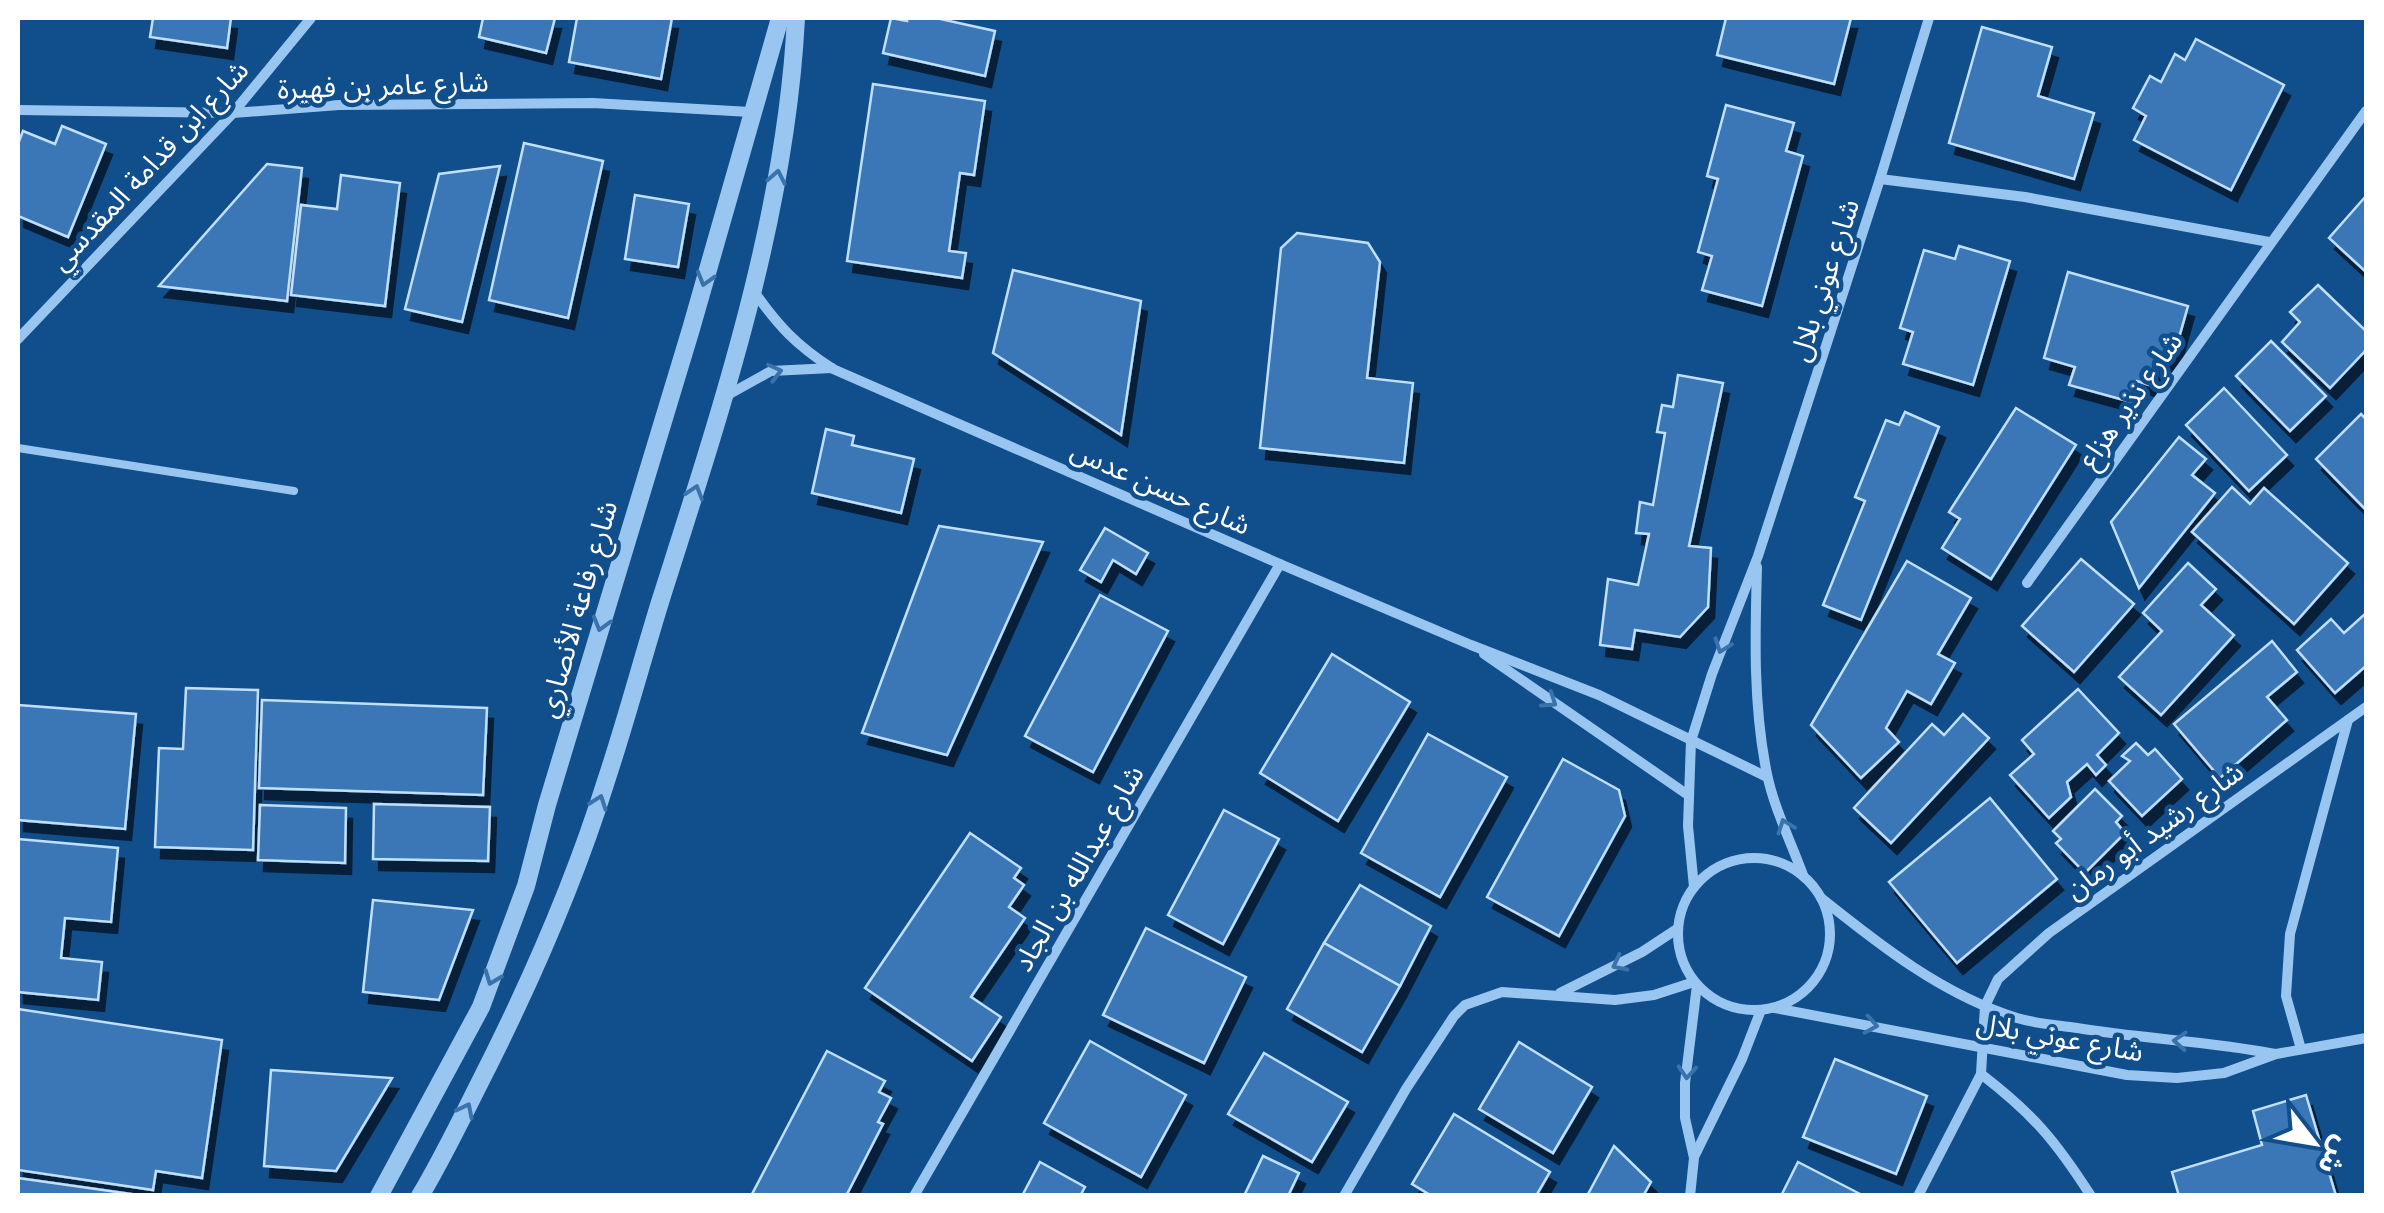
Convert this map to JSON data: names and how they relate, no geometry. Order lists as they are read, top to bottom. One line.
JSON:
{"streets":{"street":["شارع عامر بن فهيرة","شارع ابن قدامة المقدسي","شارع عوني بلال","شارع نذير هزاع","شارع حسن عدس","شارع رفاعة الأنصاري","شارع رشيد أبو رمان","شارع عبدالله بن الجاد"]},"crossings":[["شارع عامر بن فهيرة","شارع ابن قدامة المقدسي"],["شارع عامر بن فهيرة","شارع رفاعة الأنصاري"],["شارع عوني بلال","شارع حسن عدس"],["شارع عوني بلال","شارع رشيد أبو رمان"],["شارع حسن عدس","شارع عبدالله بن الجاد"]],"north":"bottom right"}
